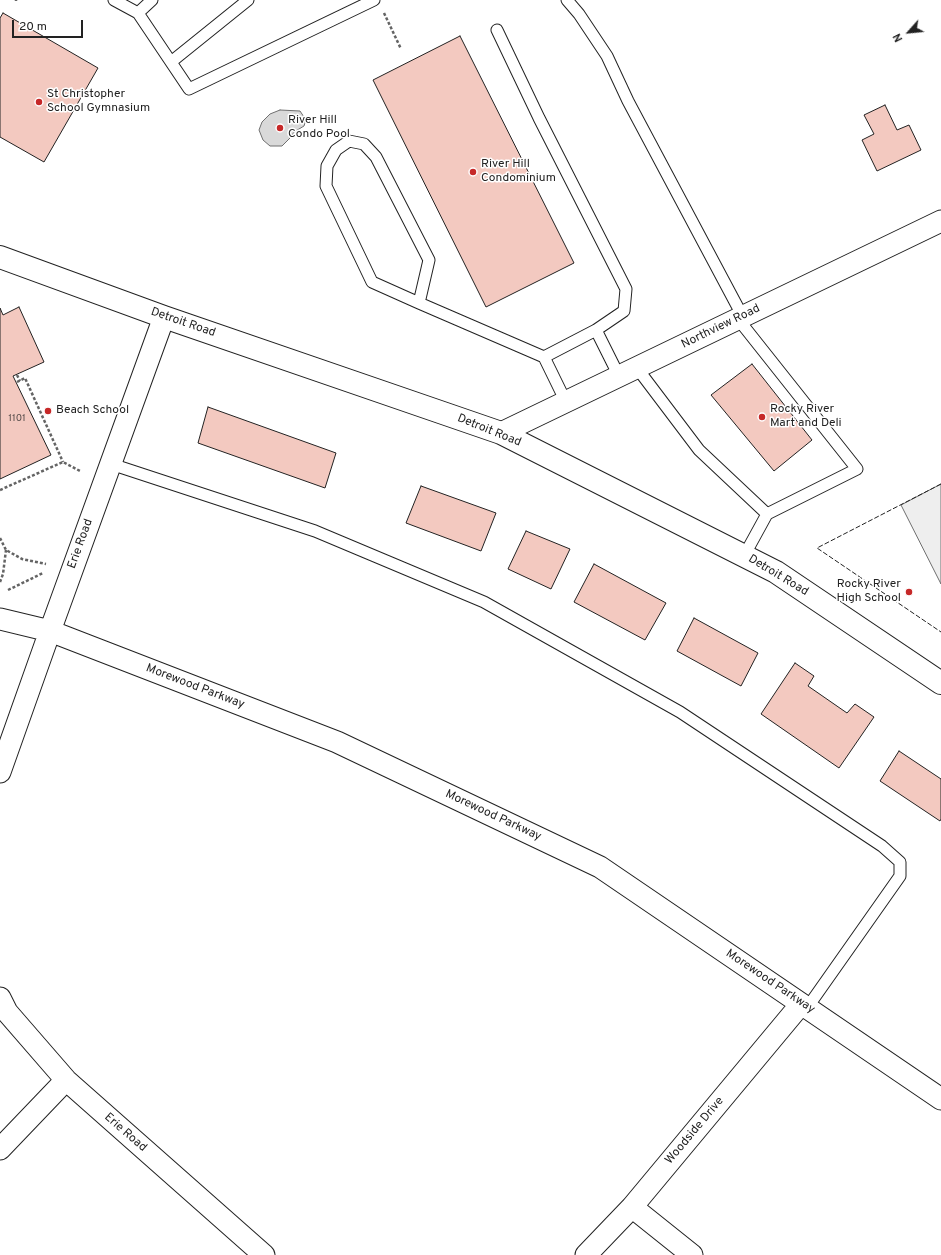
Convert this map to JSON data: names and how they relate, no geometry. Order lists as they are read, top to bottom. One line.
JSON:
{"streets":{"main road":["Detroit Road"],"street":["Northview Road","Erie Road","Morewood Parkway","Woodside Drive"]},"crossings":[["Detroit Road","Northview Road"],["Detroit Road","Erie Road"],["Erie Road","Morewood Parkway"],["Morewood Parkway","Woodside Drive"]],"places":["St Christopher School Gymnasium","River Hill Condo Pool","River Hill Condominium","Beach School","Rocky River Mart and Deli","Rocky River High School"],"house_numbers":["1101"],"scale_bar":"20 m","north":"bottom left"}
